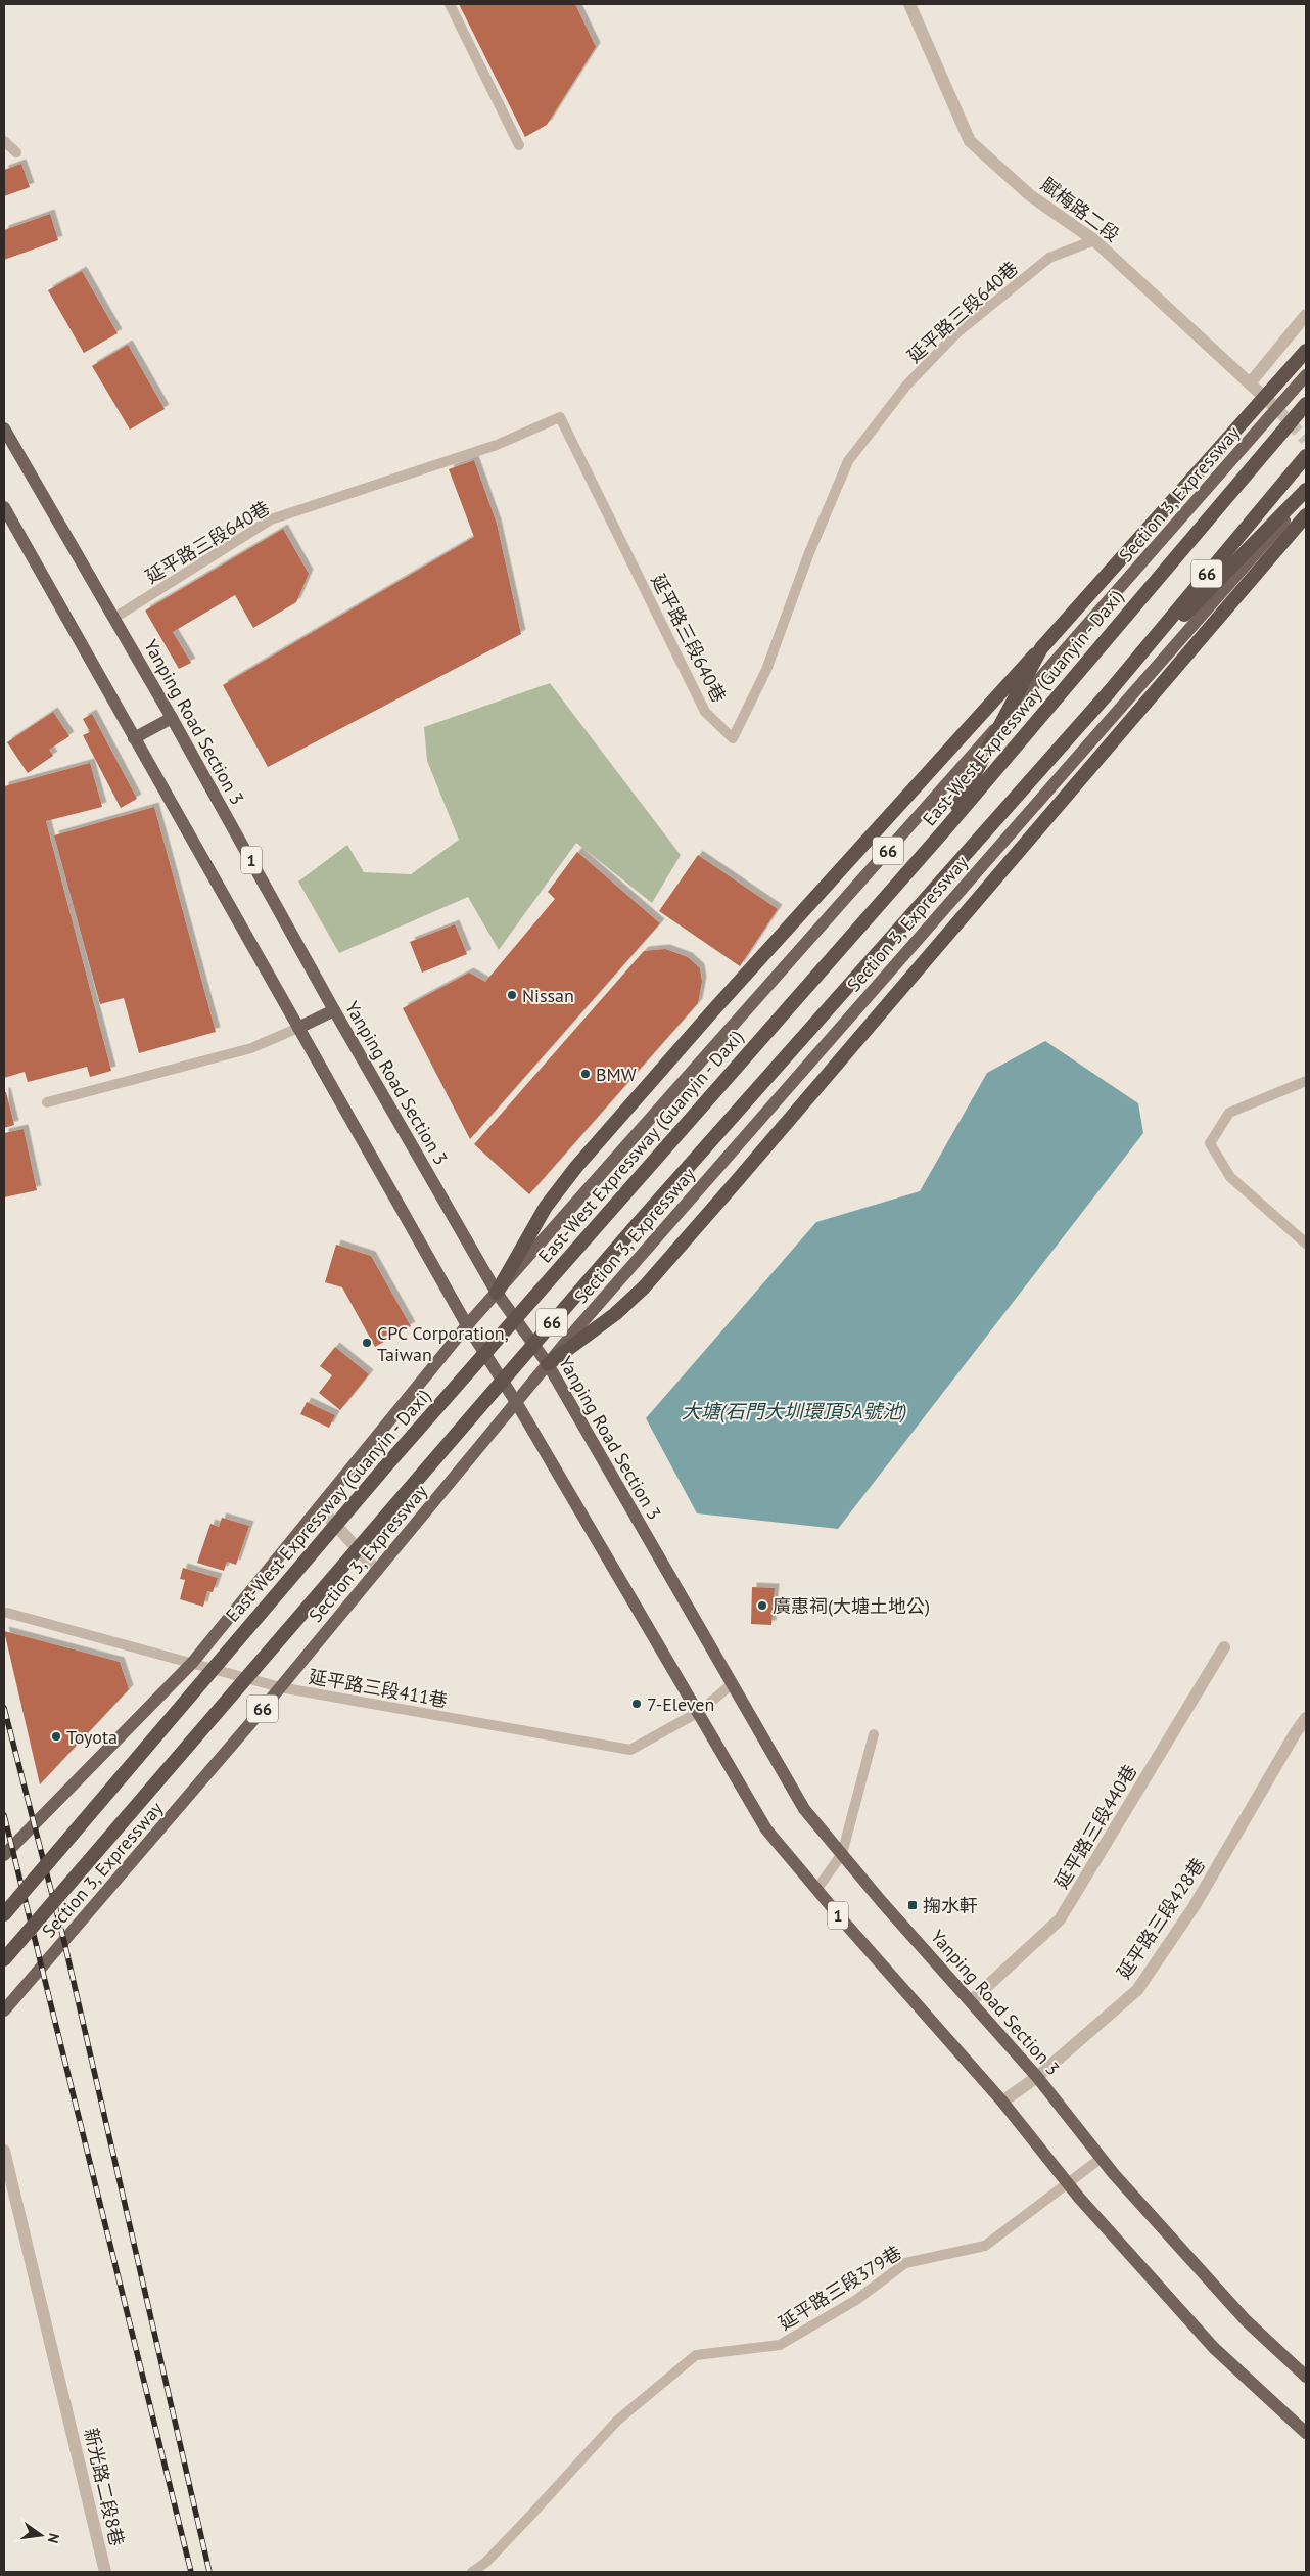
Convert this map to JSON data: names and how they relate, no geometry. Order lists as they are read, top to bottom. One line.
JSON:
{"streets":{"highway":["66","East-West Expressway (Guanyin - Daxi)"],"main road":["Section 3, Expressway","Yanping Road Section 3","1"],"street":["賦梅路二段","延平路三段440巷","延平路三段428巷","新光路二段8巷"],"lane":["延平路三段640巷","延平路三段411巷","延平路三段379巷"]},"crossings":[["賦梅路二段","延平路三段640巷"],["賦梅路二段","Section 3, Expressway"],["延平路三段640巷","Yanping Road Section 3"],["Section 3, Expressway","Yanping Road Section 3"],["Section 3, Expressway","1"],["Section 3, Expressway","延平路三段411巷"],["Yanping Road Section 3","延平路三段411巷"],["Yanping Road Section 3","延平路三段440巷"],["Yanping Road Section 3","延平路三段428巷"],["Yanping Road Section 3","延平路三段379巷"],["1","延平路三段411巷"],["1","延平路三段428巷"],["1","延平路三段379巷"]],"water":["大塘(石門大圳環頂5A號池)"],"places":{"other":["Nissan","BMW","CPC Corporation, Taiwan","廣惠祠(大塘土地公)","7-Eleven","Toyota"],"transit":["掬水軒"]},"north":"right"}
